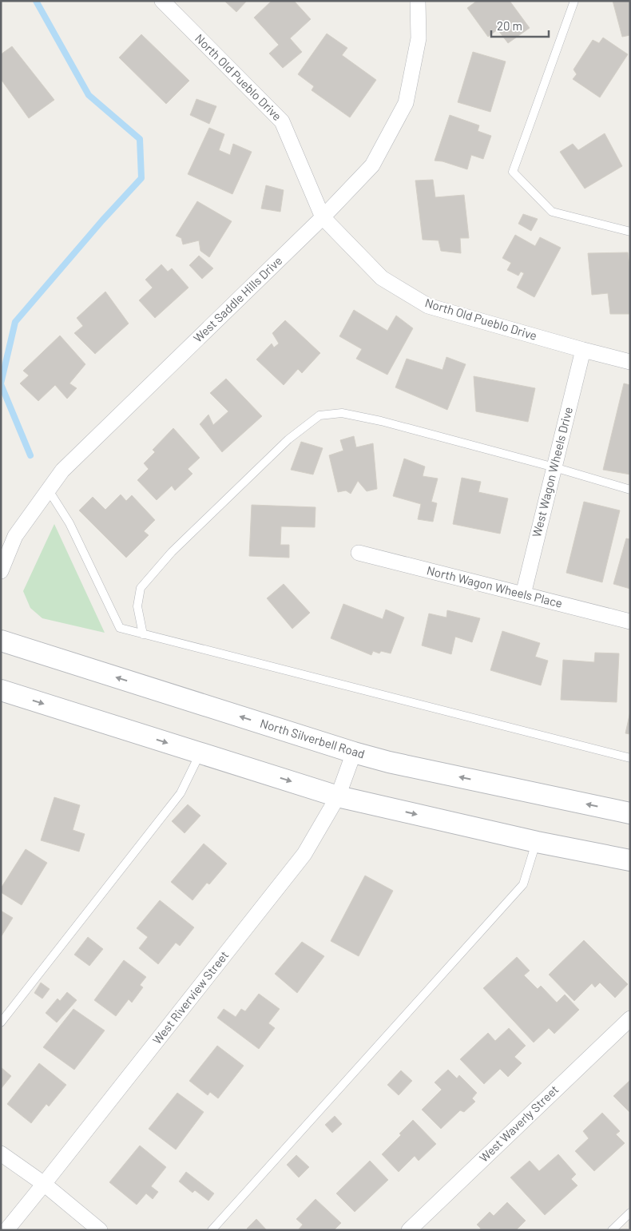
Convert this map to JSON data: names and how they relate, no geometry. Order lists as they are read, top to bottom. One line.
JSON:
{"streets":{"main road":["North Silverbell Road"],"street":["North Old Pueblo Drive","West Saddle Hills Drive","West Wagon Wheels Drive","North Wagon Wheels Place","West Riverview Street","West Waverly Street"]},"crossings":[["North Old Pueblo Drive","West Saddle Hills Drive"],["North Old Pueblo Drive","West Wagon Wheels Drive"],["West Wagon Wheels Drive","North Wagon Wheels Place"],["North Silverbell Road","West Riverview Street"]],"scale_bar":"20 m"}
